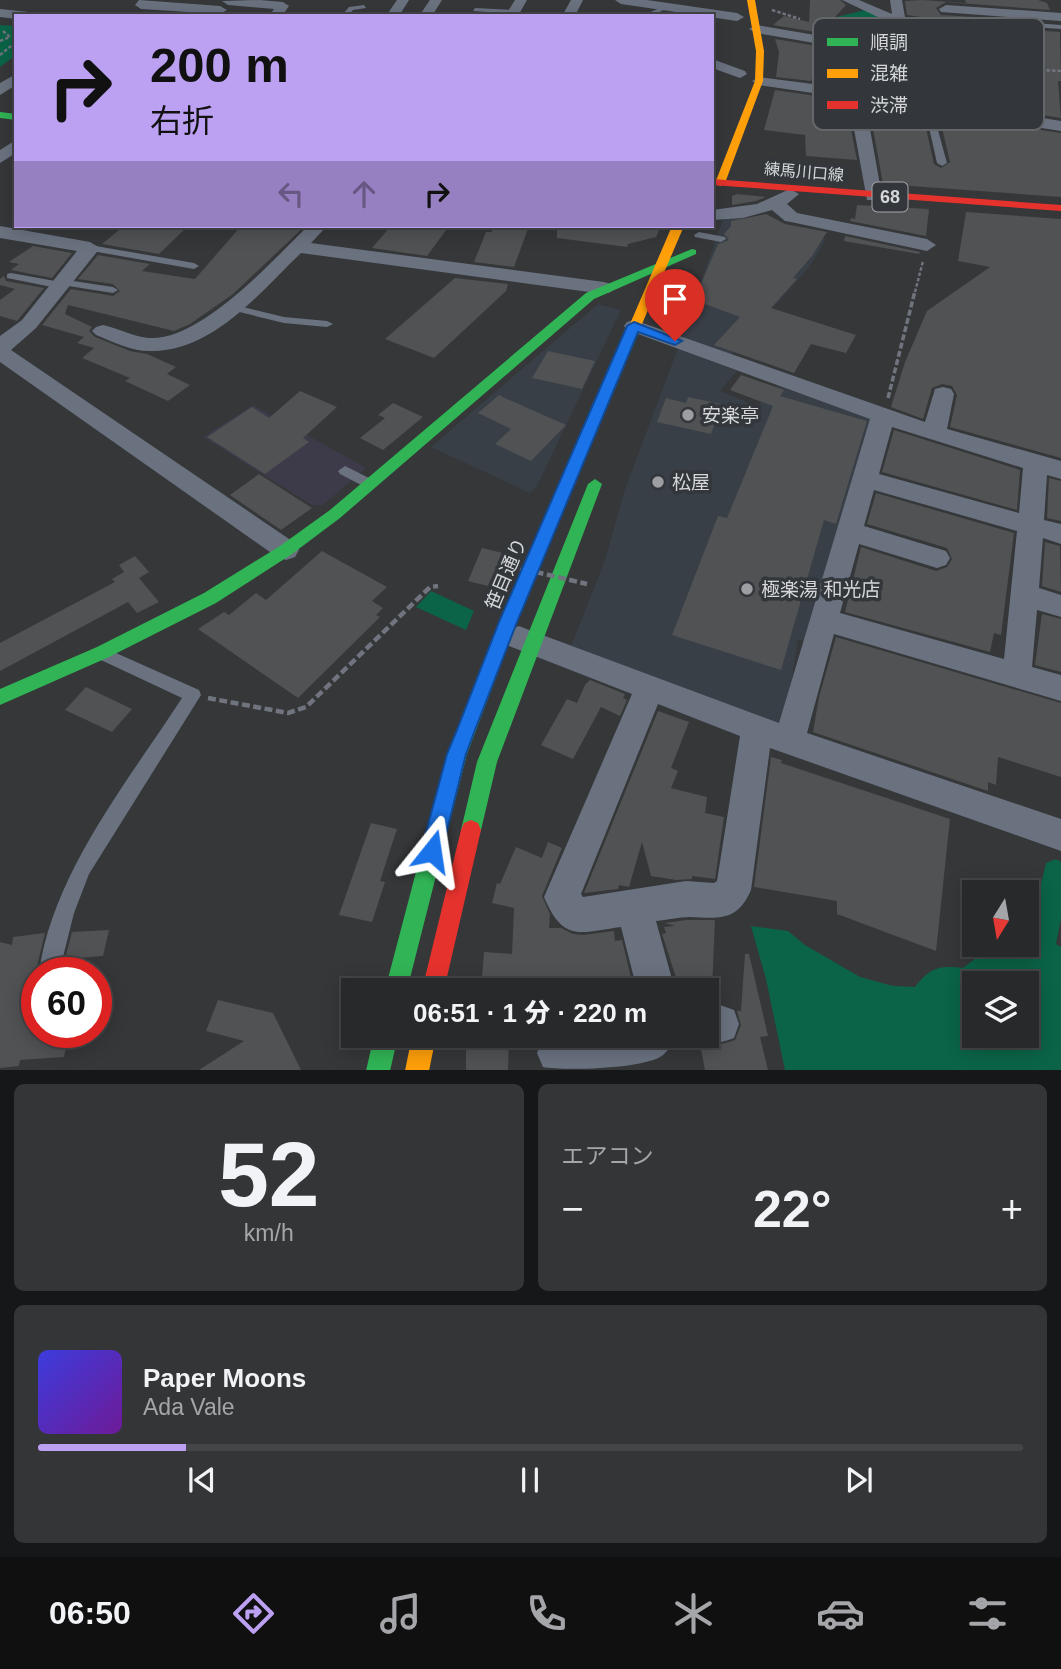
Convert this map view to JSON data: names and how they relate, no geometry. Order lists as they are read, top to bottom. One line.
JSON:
{"streets":{"main road":["練馬川口線","68","笹目通り"]},"places":["安楽亭","松屋","極楽湯 和光店"],"legend":["順調","混雑","渋滞"],"north":"bottom","page":{"turn":["200 m","右折"],"limit":"60","trip":"06:51 · 1 分 · 220 m","tile":[["52","km/h"],"エアコン"],"heat":["−","22°","+"],"song":["Paper Moons","Ada Vale"],"tabs":"06:50"}}
